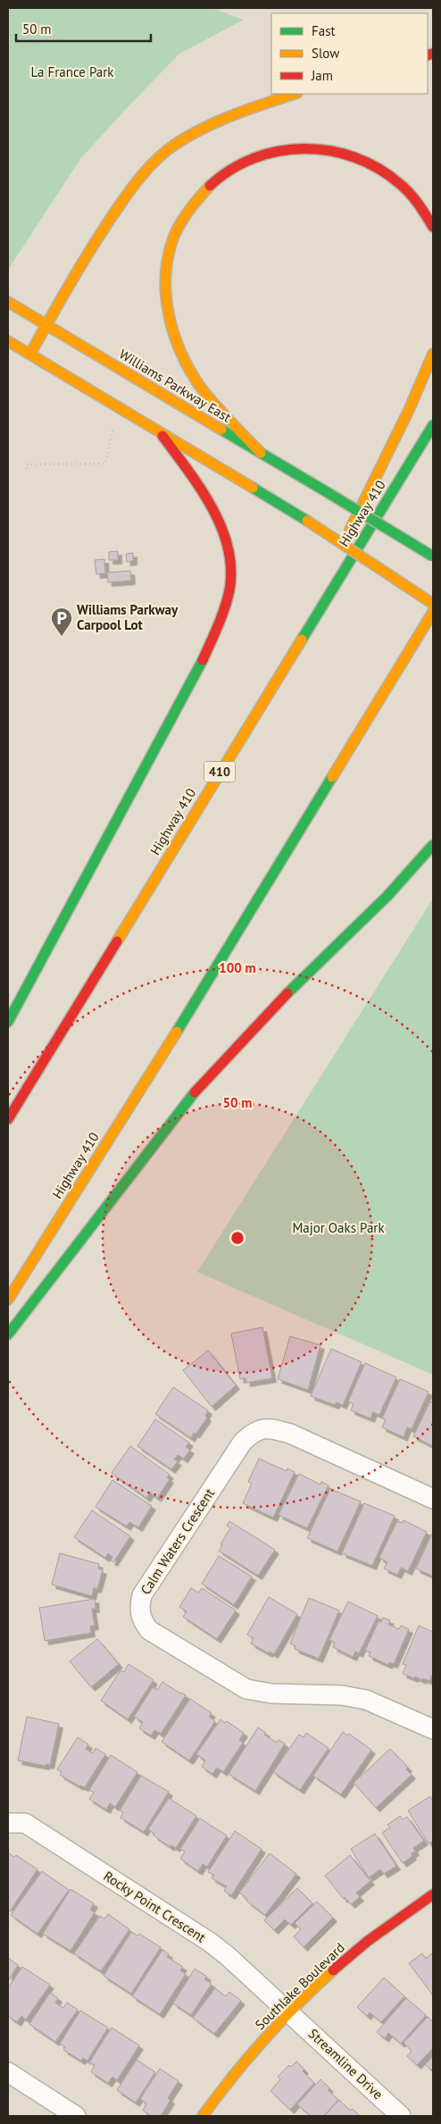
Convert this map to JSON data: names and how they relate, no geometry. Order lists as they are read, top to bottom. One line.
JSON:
{"streets":{"main road":["Williams Parkway East","Highway 410","410","Southlake Boulevard"],"street":["Calm Waters Crescent","Rocky Point Crescent","Streamline Drive"]},"crossings":[["Rocky Point Crescent","Southlake Boulevard"],["Rocky Point Crescent","Streamline Drive"],["Southlake Boulevard","Streamline Drive"]],"parks":["La France Park","Major Oaks Park"],"places":{"parking":["Williams Parkway Carpool Lot"]},"legend":["Fast","Slow","Jam"],"scale_bar":"50 m","rings":["100 m","50 m"]}
